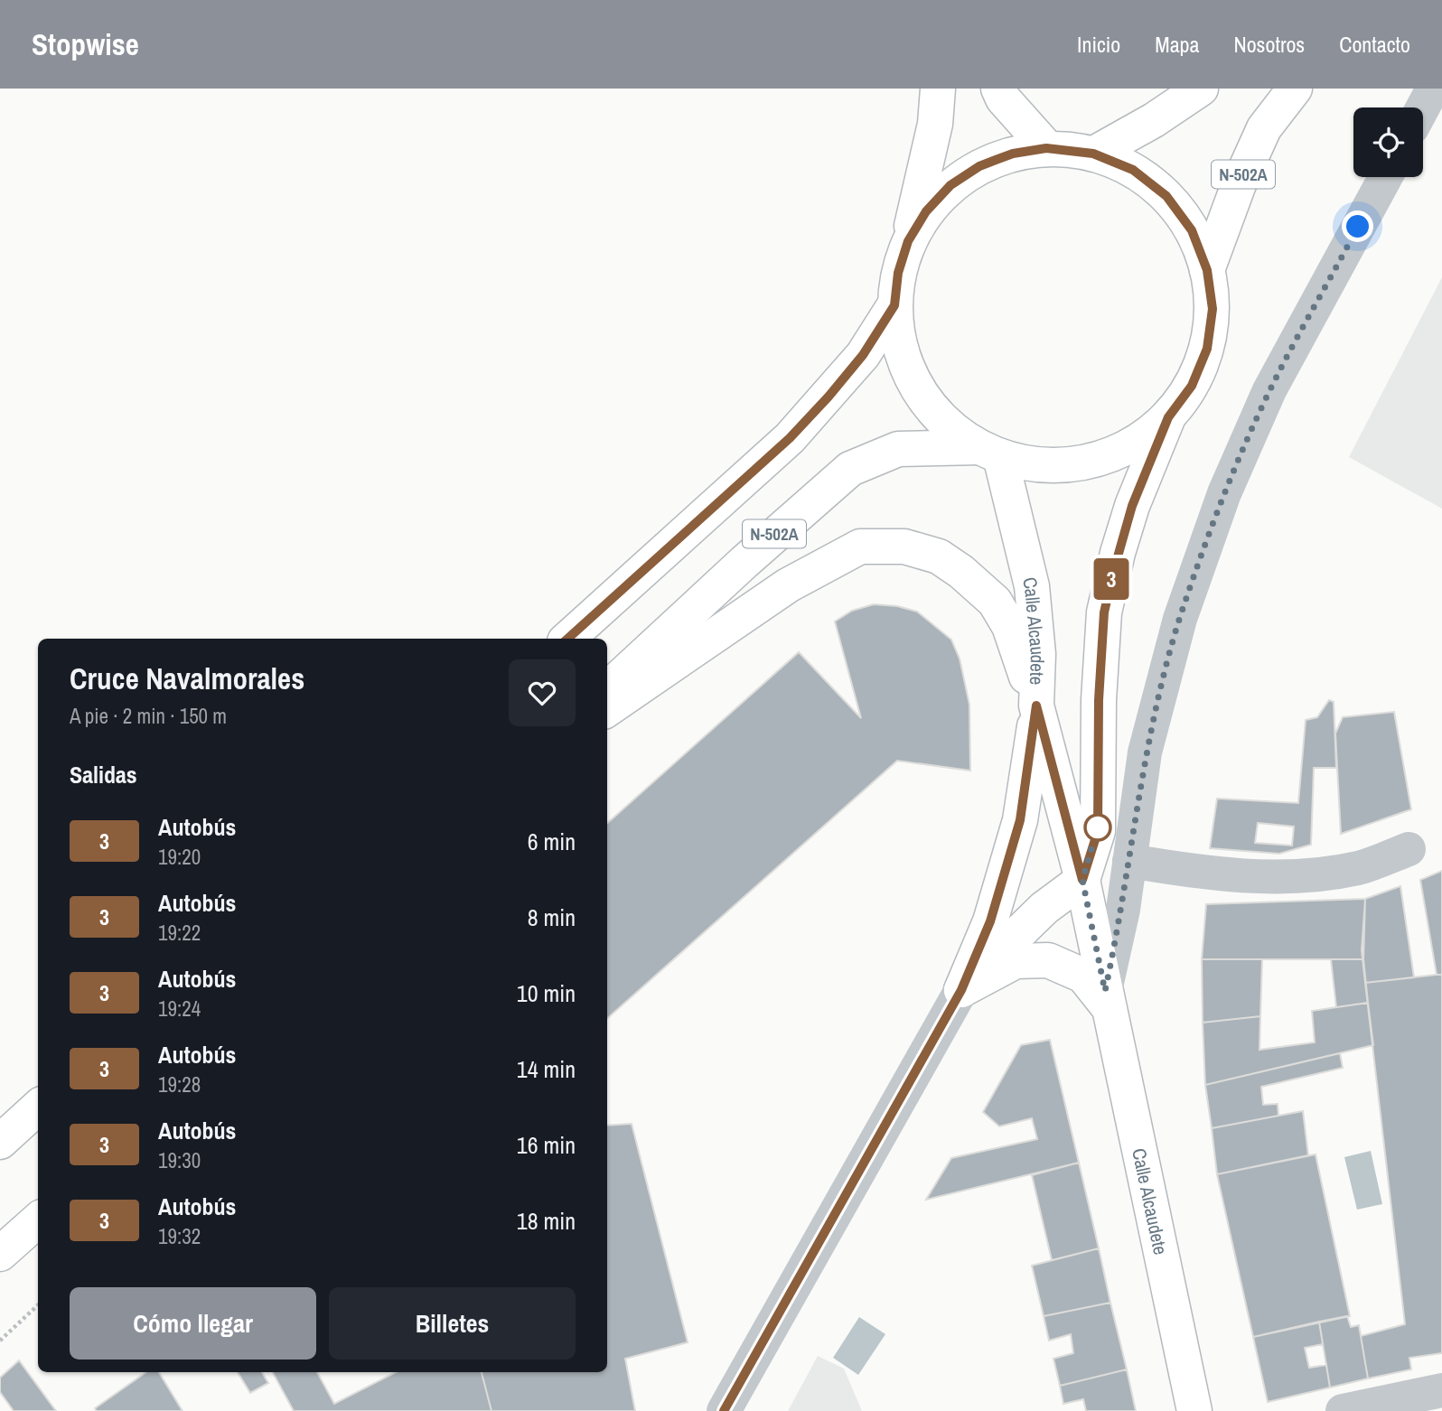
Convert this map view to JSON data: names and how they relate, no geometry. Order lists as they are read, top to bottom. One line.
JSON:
{"streets":{"main road":["N-502A","Calle Alcaudete"]},"crossings":[["N-502A","Calle Alcaudete"]],"lines":["bus line 3"],"page":{"header":"Stopwise","nav":["Inicio","Mapa","Nosotros","Contacto"],"on_map":"3","heading":[["Cruce Navalmorales","A pie · 2 min · 150 m"],"Salidas"],"list":[{"mark":"3","name":"Autobús","note":"19:20","value":"6 min"},{"mark":"3","name":"Autobús","note":"19:22","value":"8 min"},{"mark":"3","name":"Autobús","note":"19:24","value":"10 min"},{"mark":"3","name":"Autobús","note":"19:28","value":"14 min"},{"mark":"3","name":"Autobús","note":"19:30","value":"16 min"},{"mark":"3","name":"Autobús","note":"19:32","value":"18 min"}],"buttons":["Cómo llegar","Billetes"]}}
